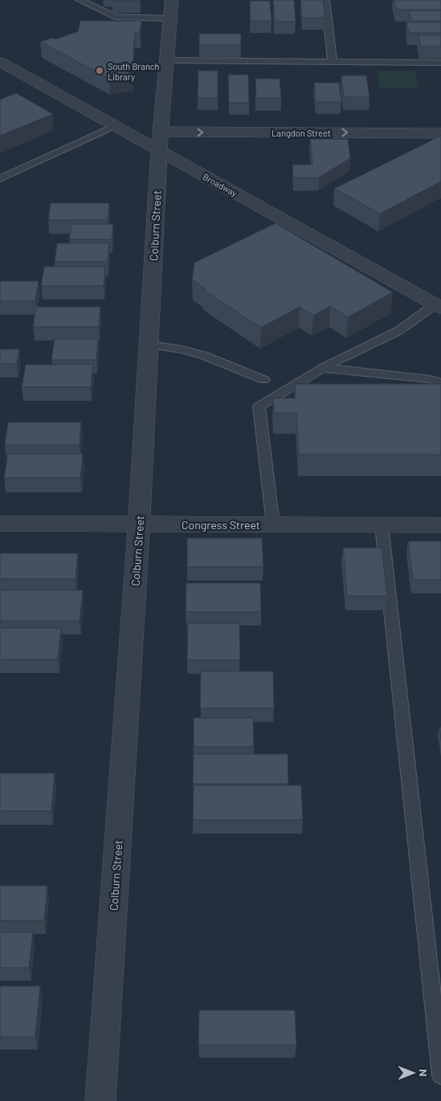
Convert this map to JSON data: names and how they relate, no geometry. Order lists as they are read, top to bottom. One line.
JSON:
{"streets":{"street":["Langdon Street","Broadway","Colburn Street","Congress Street"]},"crossings":[["Langdon Street","Broadway"],["Langdon Street","Colburn Street"],["Broadway","Colburn Street"],["Colburn Street","Congress Street"]],"one_way":["Langdon Street"],"places":["South Branch Library"],"north":"right"}
